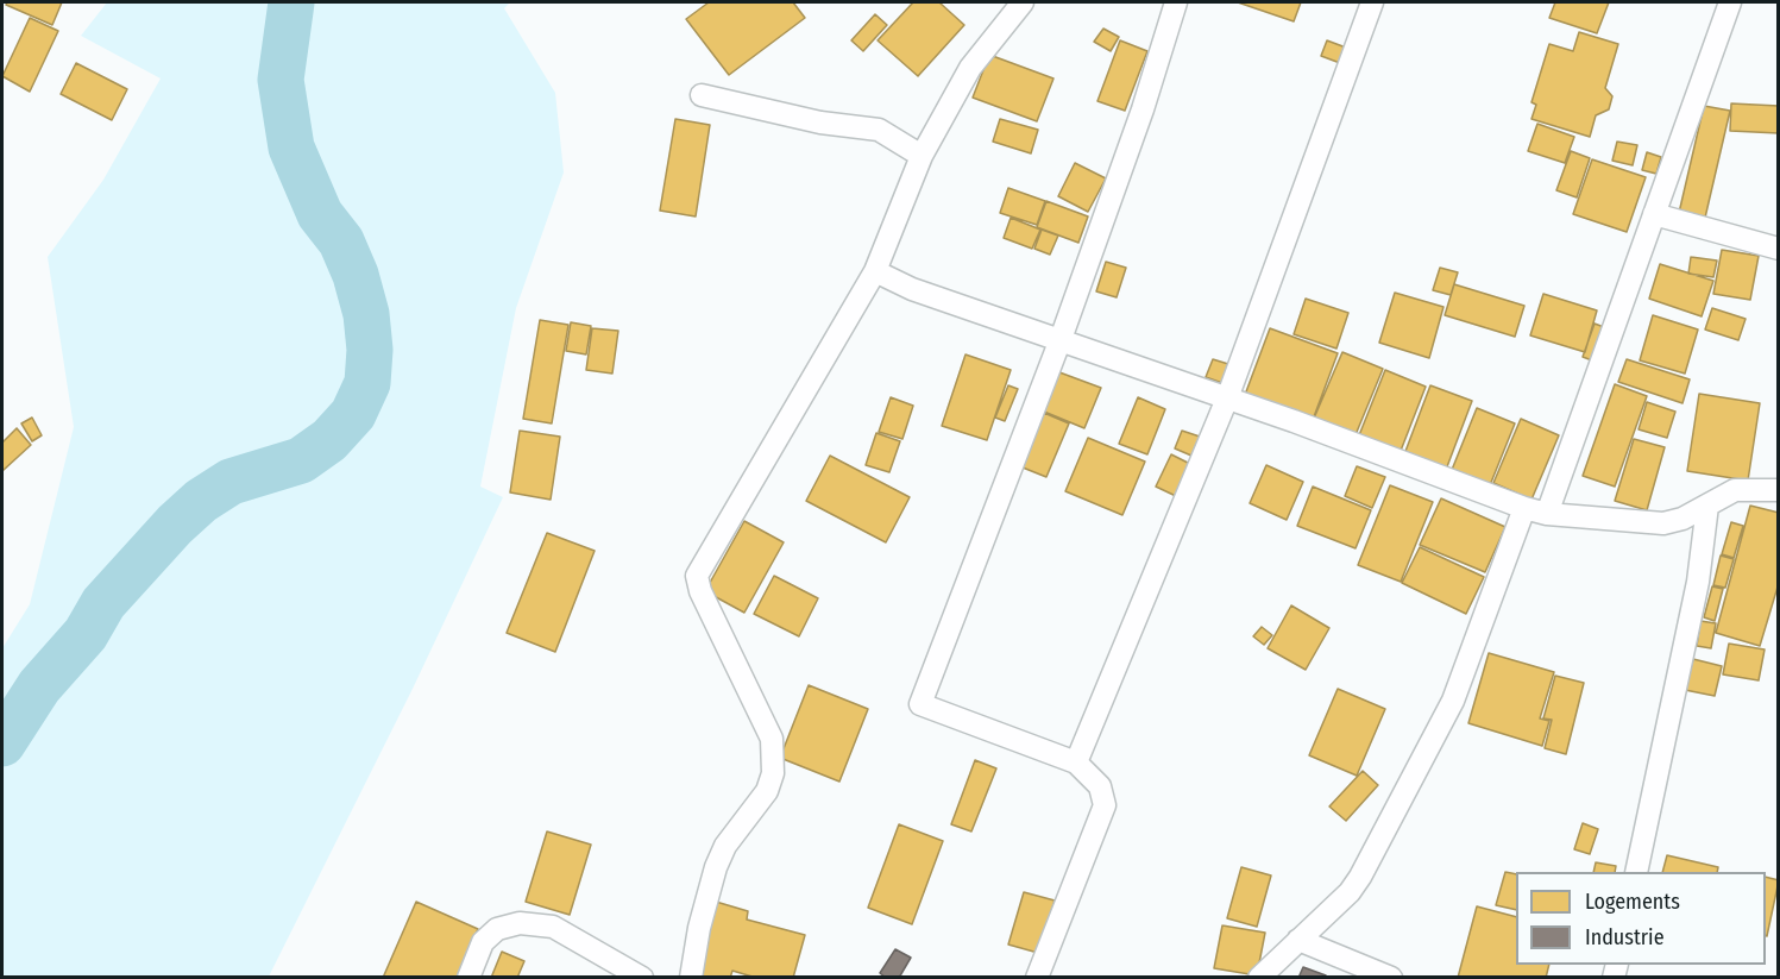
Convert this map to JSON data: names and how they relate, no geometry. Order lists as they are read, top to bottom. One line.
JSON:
{"legend":["Logements","Industrie"]}
